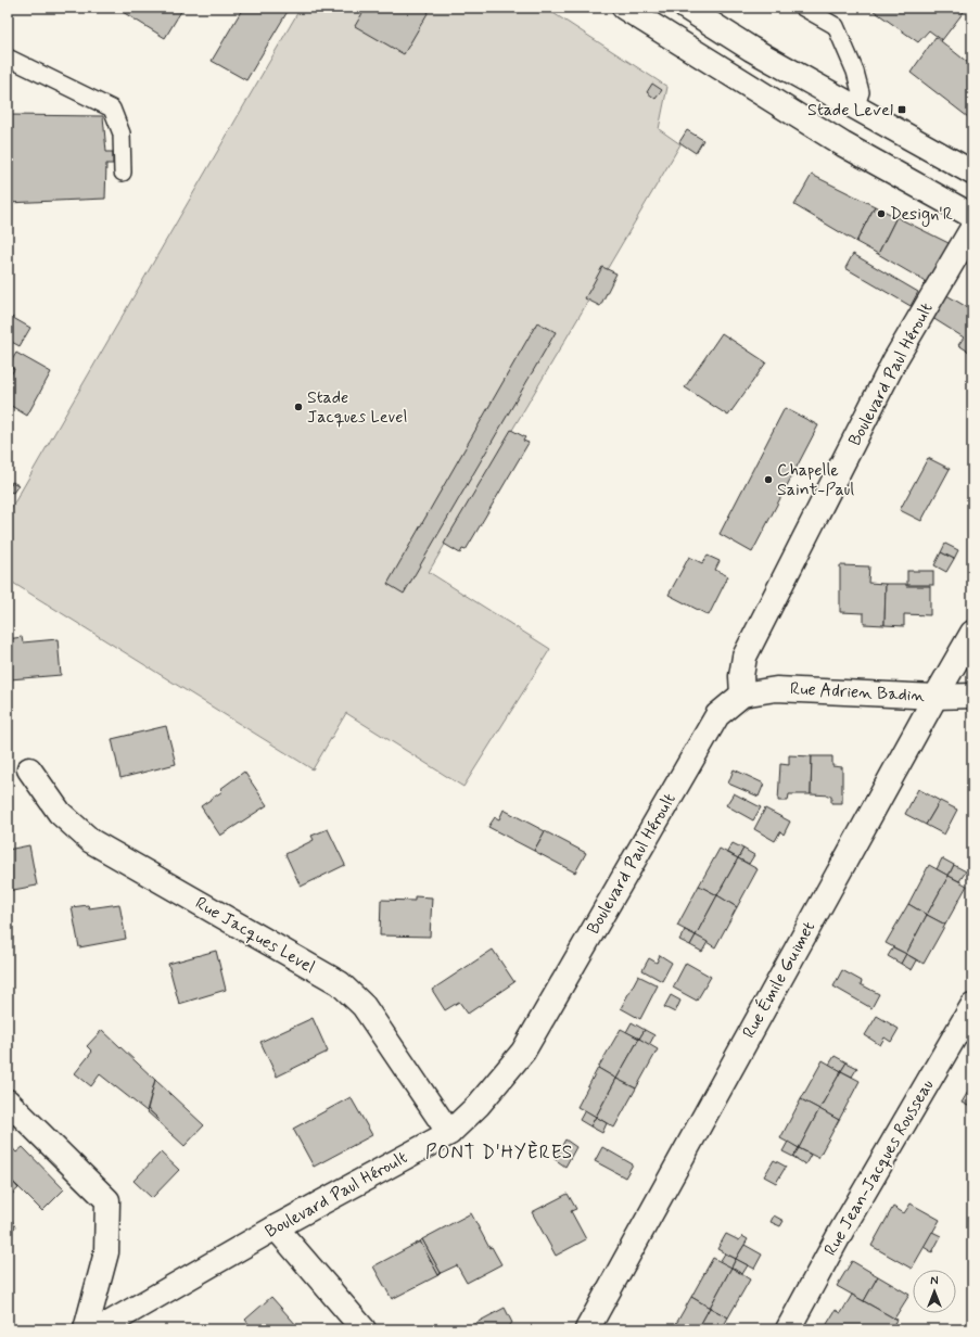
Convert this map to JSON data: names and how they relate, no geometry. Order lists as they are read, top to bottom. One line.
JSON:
{"streets":{"street":["Boulevard Paul Héroult","Rue Adrien Badin","Rue Jacques Level","Rue Émile Guimet","Rue Jean-Jacques Rousseau"]},"crossings":[["Boulevard Paul Héroult","Rue Adrien Badin"],["Boulevard Paul Héroult","Rue Jacques Level"],["Rue Adrien Badin","Rue Émile Guimet"]],"districts":["PONT D'HYÈRES"],"places":{"transit":["Stade Level"],"other":["Design'R","Stade Jacques Level","Chapelle Saint-Paul"]},"north":"top"}
